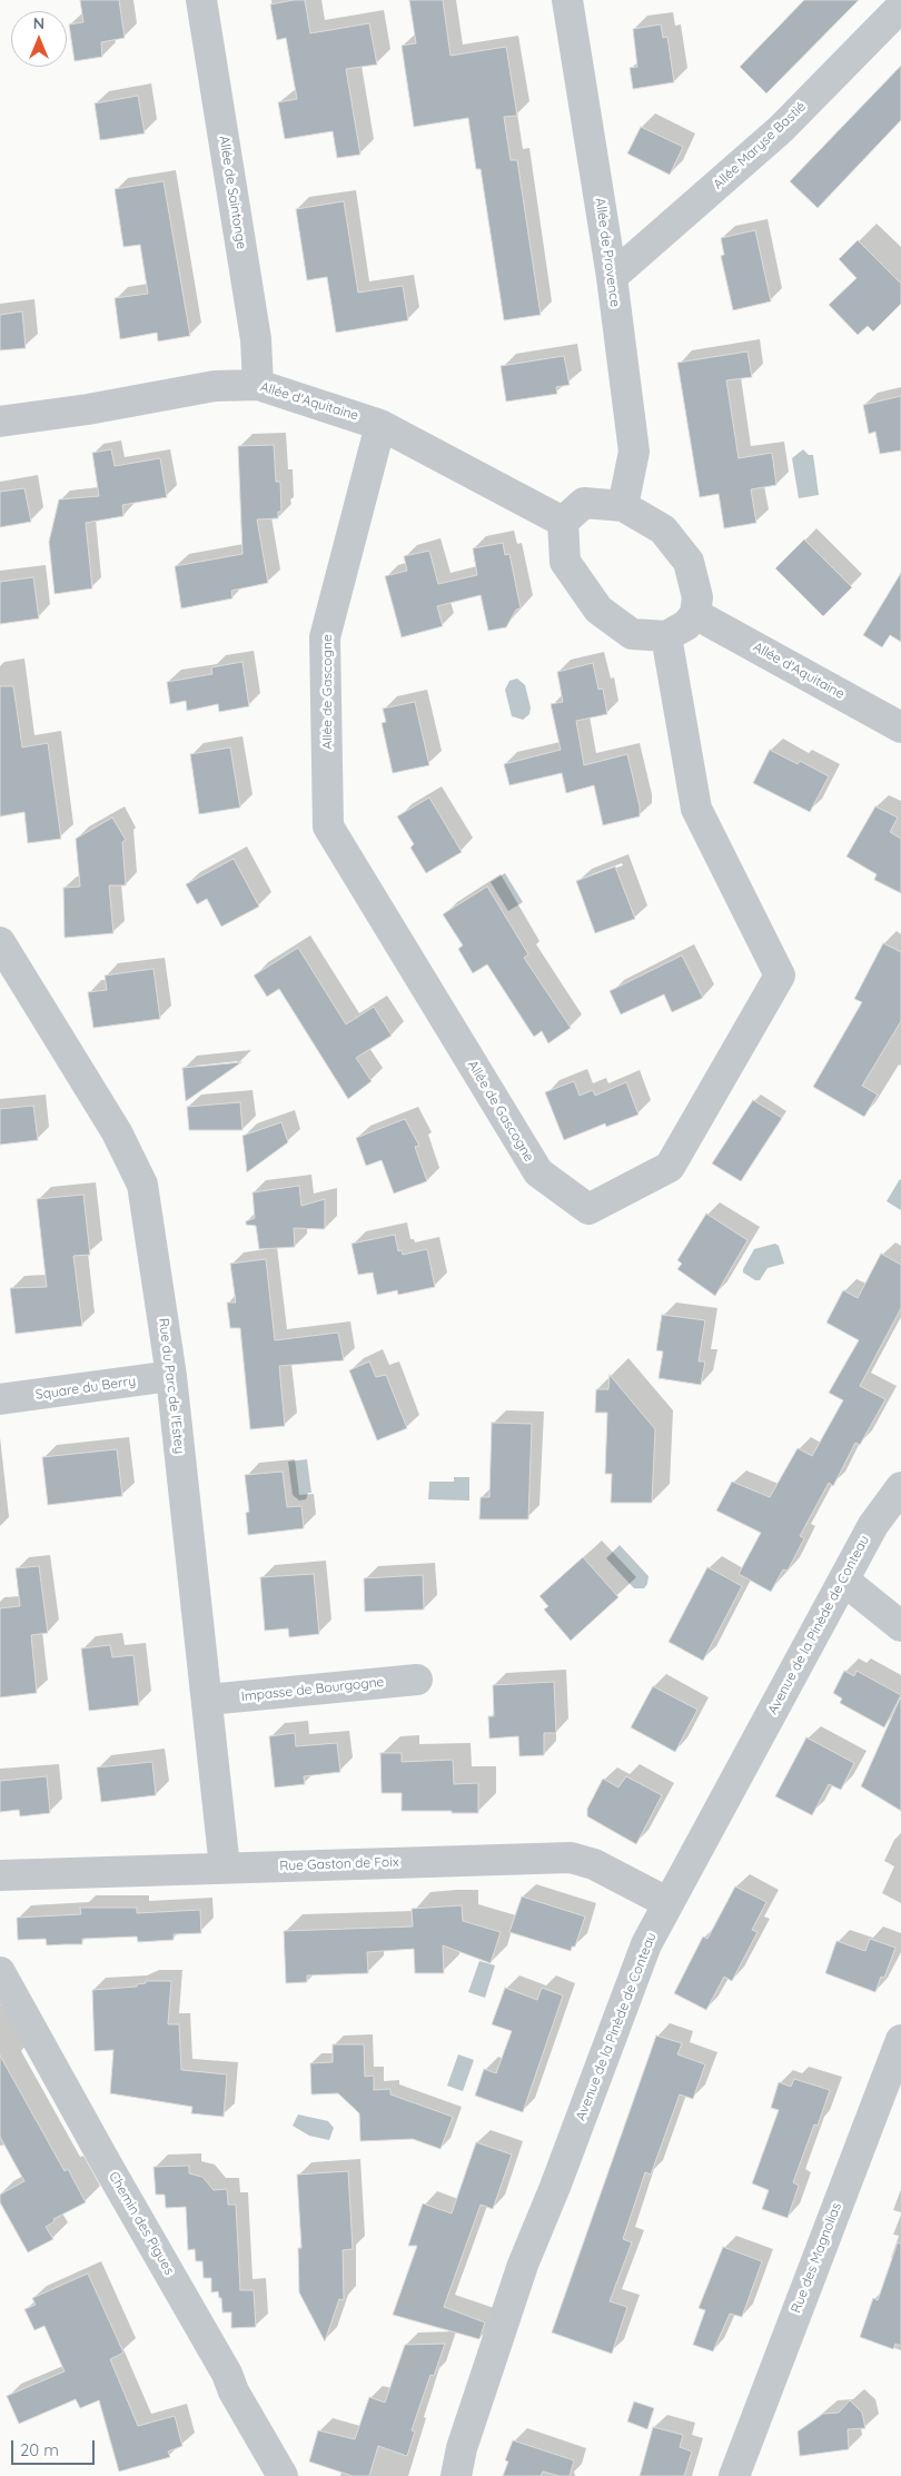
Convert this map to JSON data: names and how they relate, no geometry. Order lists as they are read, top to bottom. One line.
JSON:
{"streets":{"street":["Allée Maryse Bastié","Allée de Saintonge","Allée de Provence","Allée d'Aquitaine","Allée de Gascogne","Rue du Parc de l'Estey","Square du Berry","Avenue de la Pinède de Conteau","Impasse de Bourgogne","Rue Gaston de Foix","Chemin des Pigues","Rue des Magnolias"]},"crossings":[["Allée Maryse Bastié","Allée de Provence"],["Allée de Saintonge","Allée d'Aquitaine"],["Allée de Provence","Allée d'Aquitaine"],["Allée de Provence","Allée de Gascogne"],["Allée d'Aquitaine","Allée de Gascogne"],["Rue du Parc de l'Estey","Square du Berry"],["Rue du Parc de l'Estey","Impasse de Bourgogne"],["Rue du Parc de l'Estey","Rue Gaston de Foix"],["Avenue de la Pinède de Conteau","Rue Gaston de Foix"]],"scale_bar":"20 m","north":"top"}
